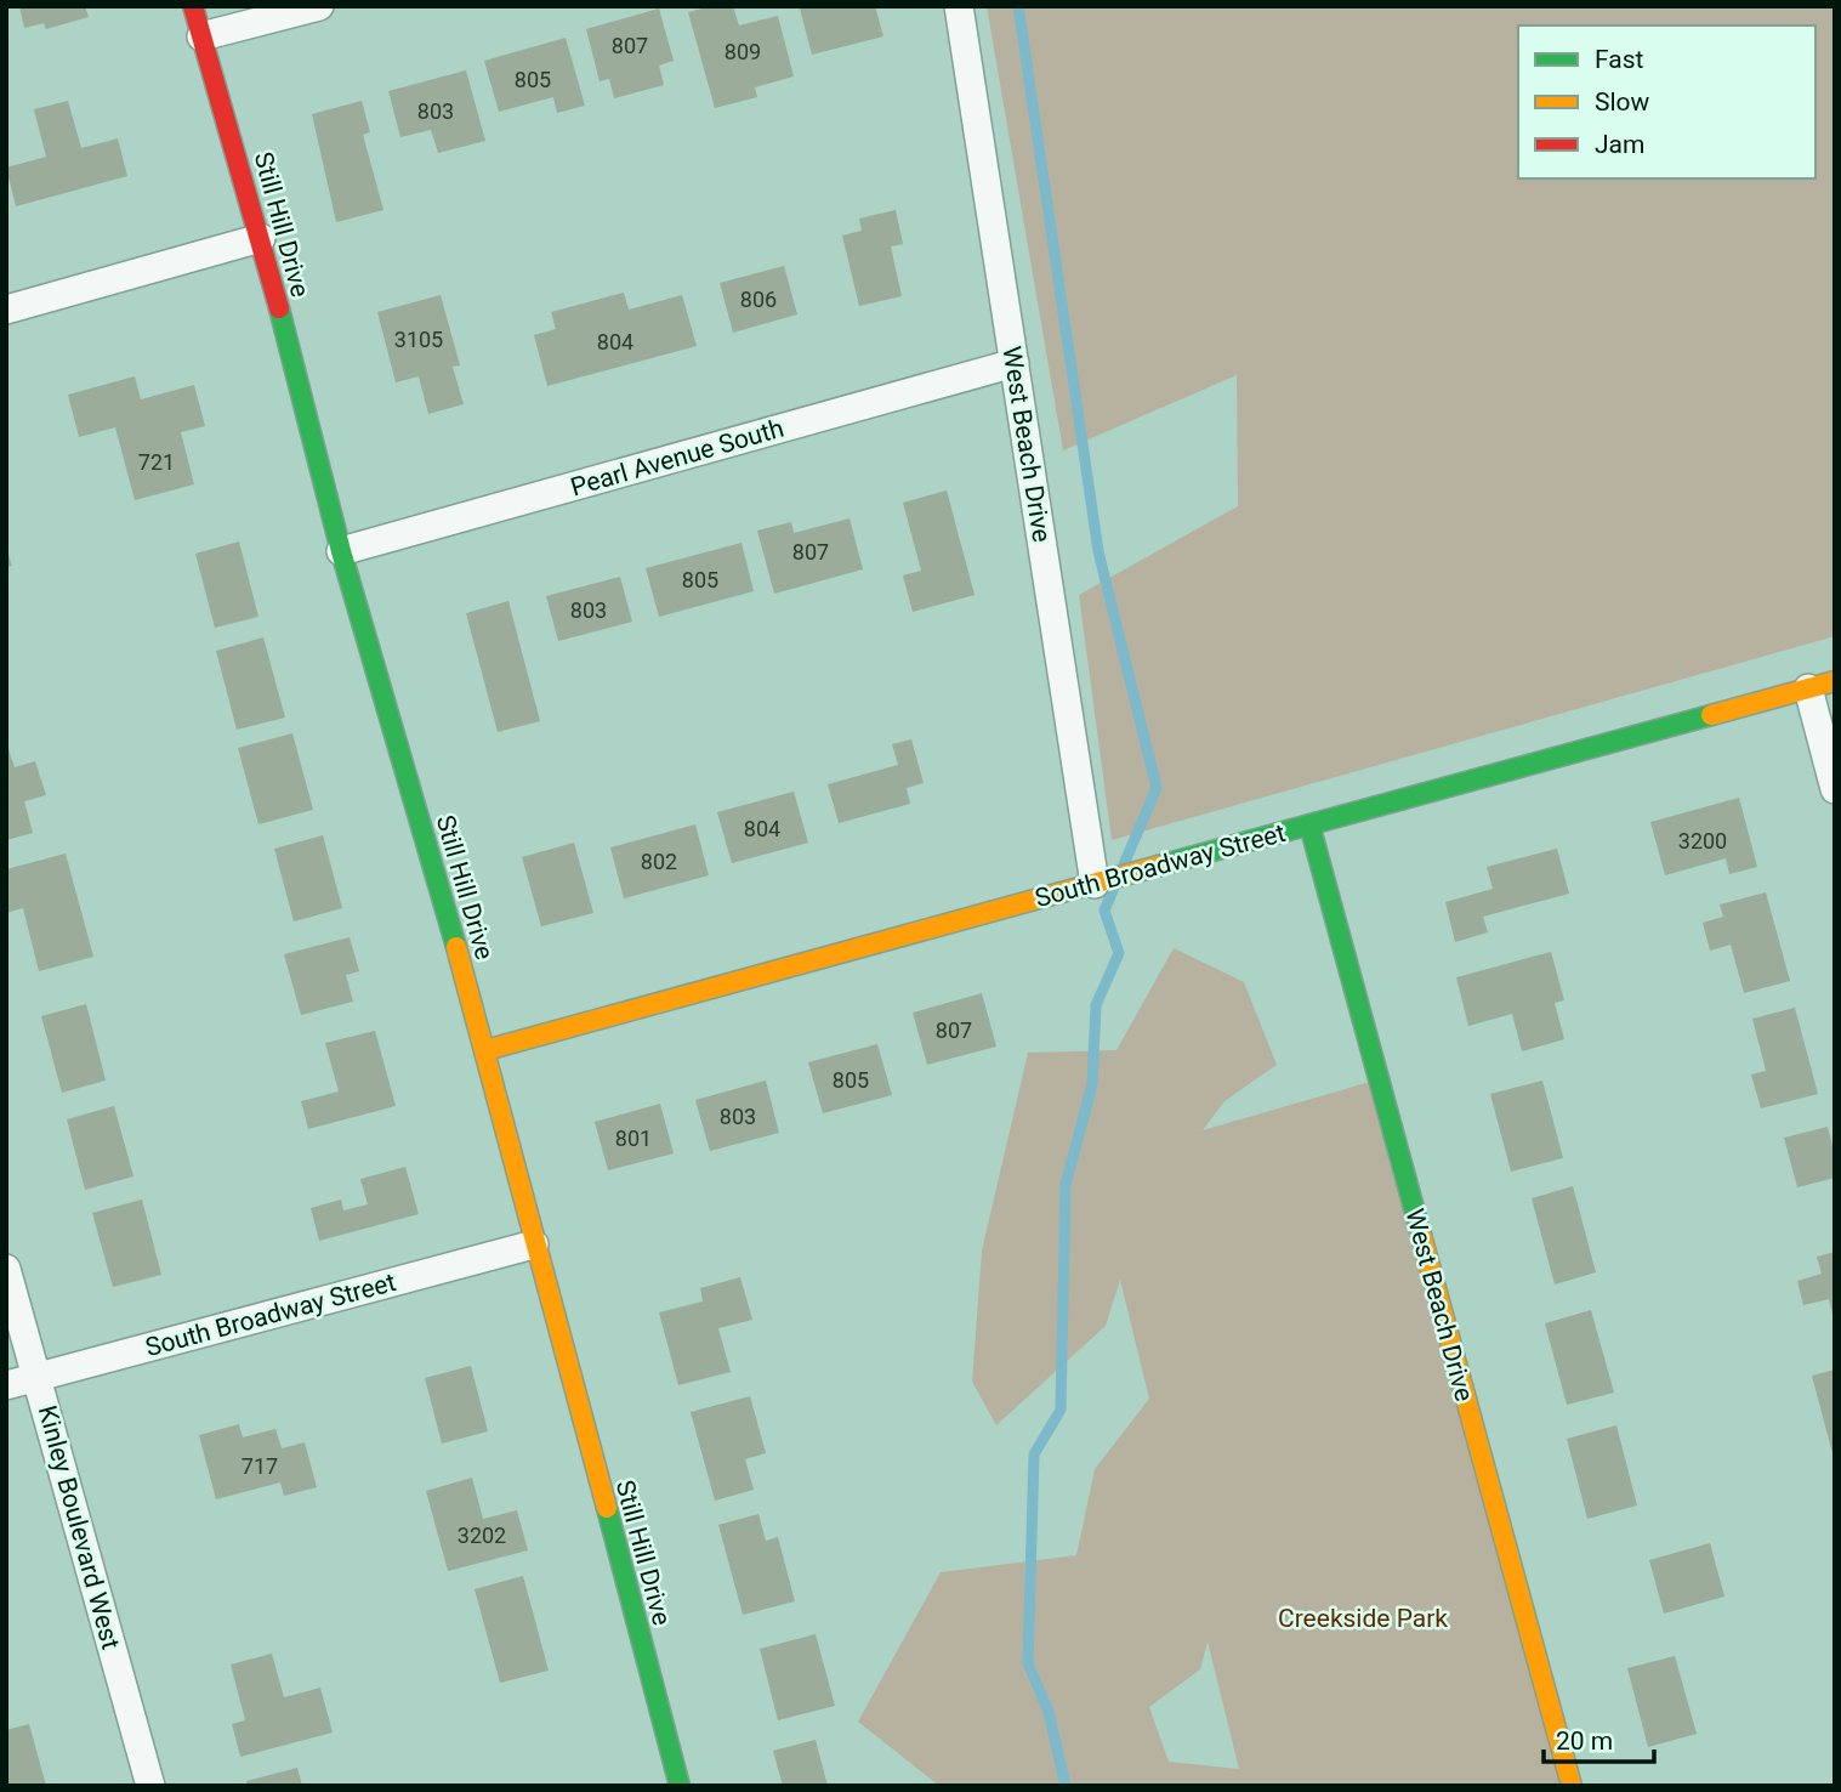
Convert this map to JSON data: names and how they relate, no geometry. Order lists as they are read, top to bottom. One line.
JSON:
{"streets":{"street":["Still Hill Drive","West Beach Drive","Pearl Avenue South","South Broadway Street","Kinley Boulevard West"]},"crossings":[["Still Hill Drive","Pearl Avenue South"],["Still Hill Drive","South Broadway Street"],["West Beach Drive","Pearl Avenue South"],["West Beach Drive","South Broadway Street"],["South Broadway Street","Kinley Boulevard West"]],"parks":["Creekside Park"],"house_numbers":["807","809","805","803","806","3105","804","721","807","805","803","804","3200","802","807","805","803","801","717","3202"],"legend":["Fast","Slow","Jam"],"scale_bar":"20 m"}
